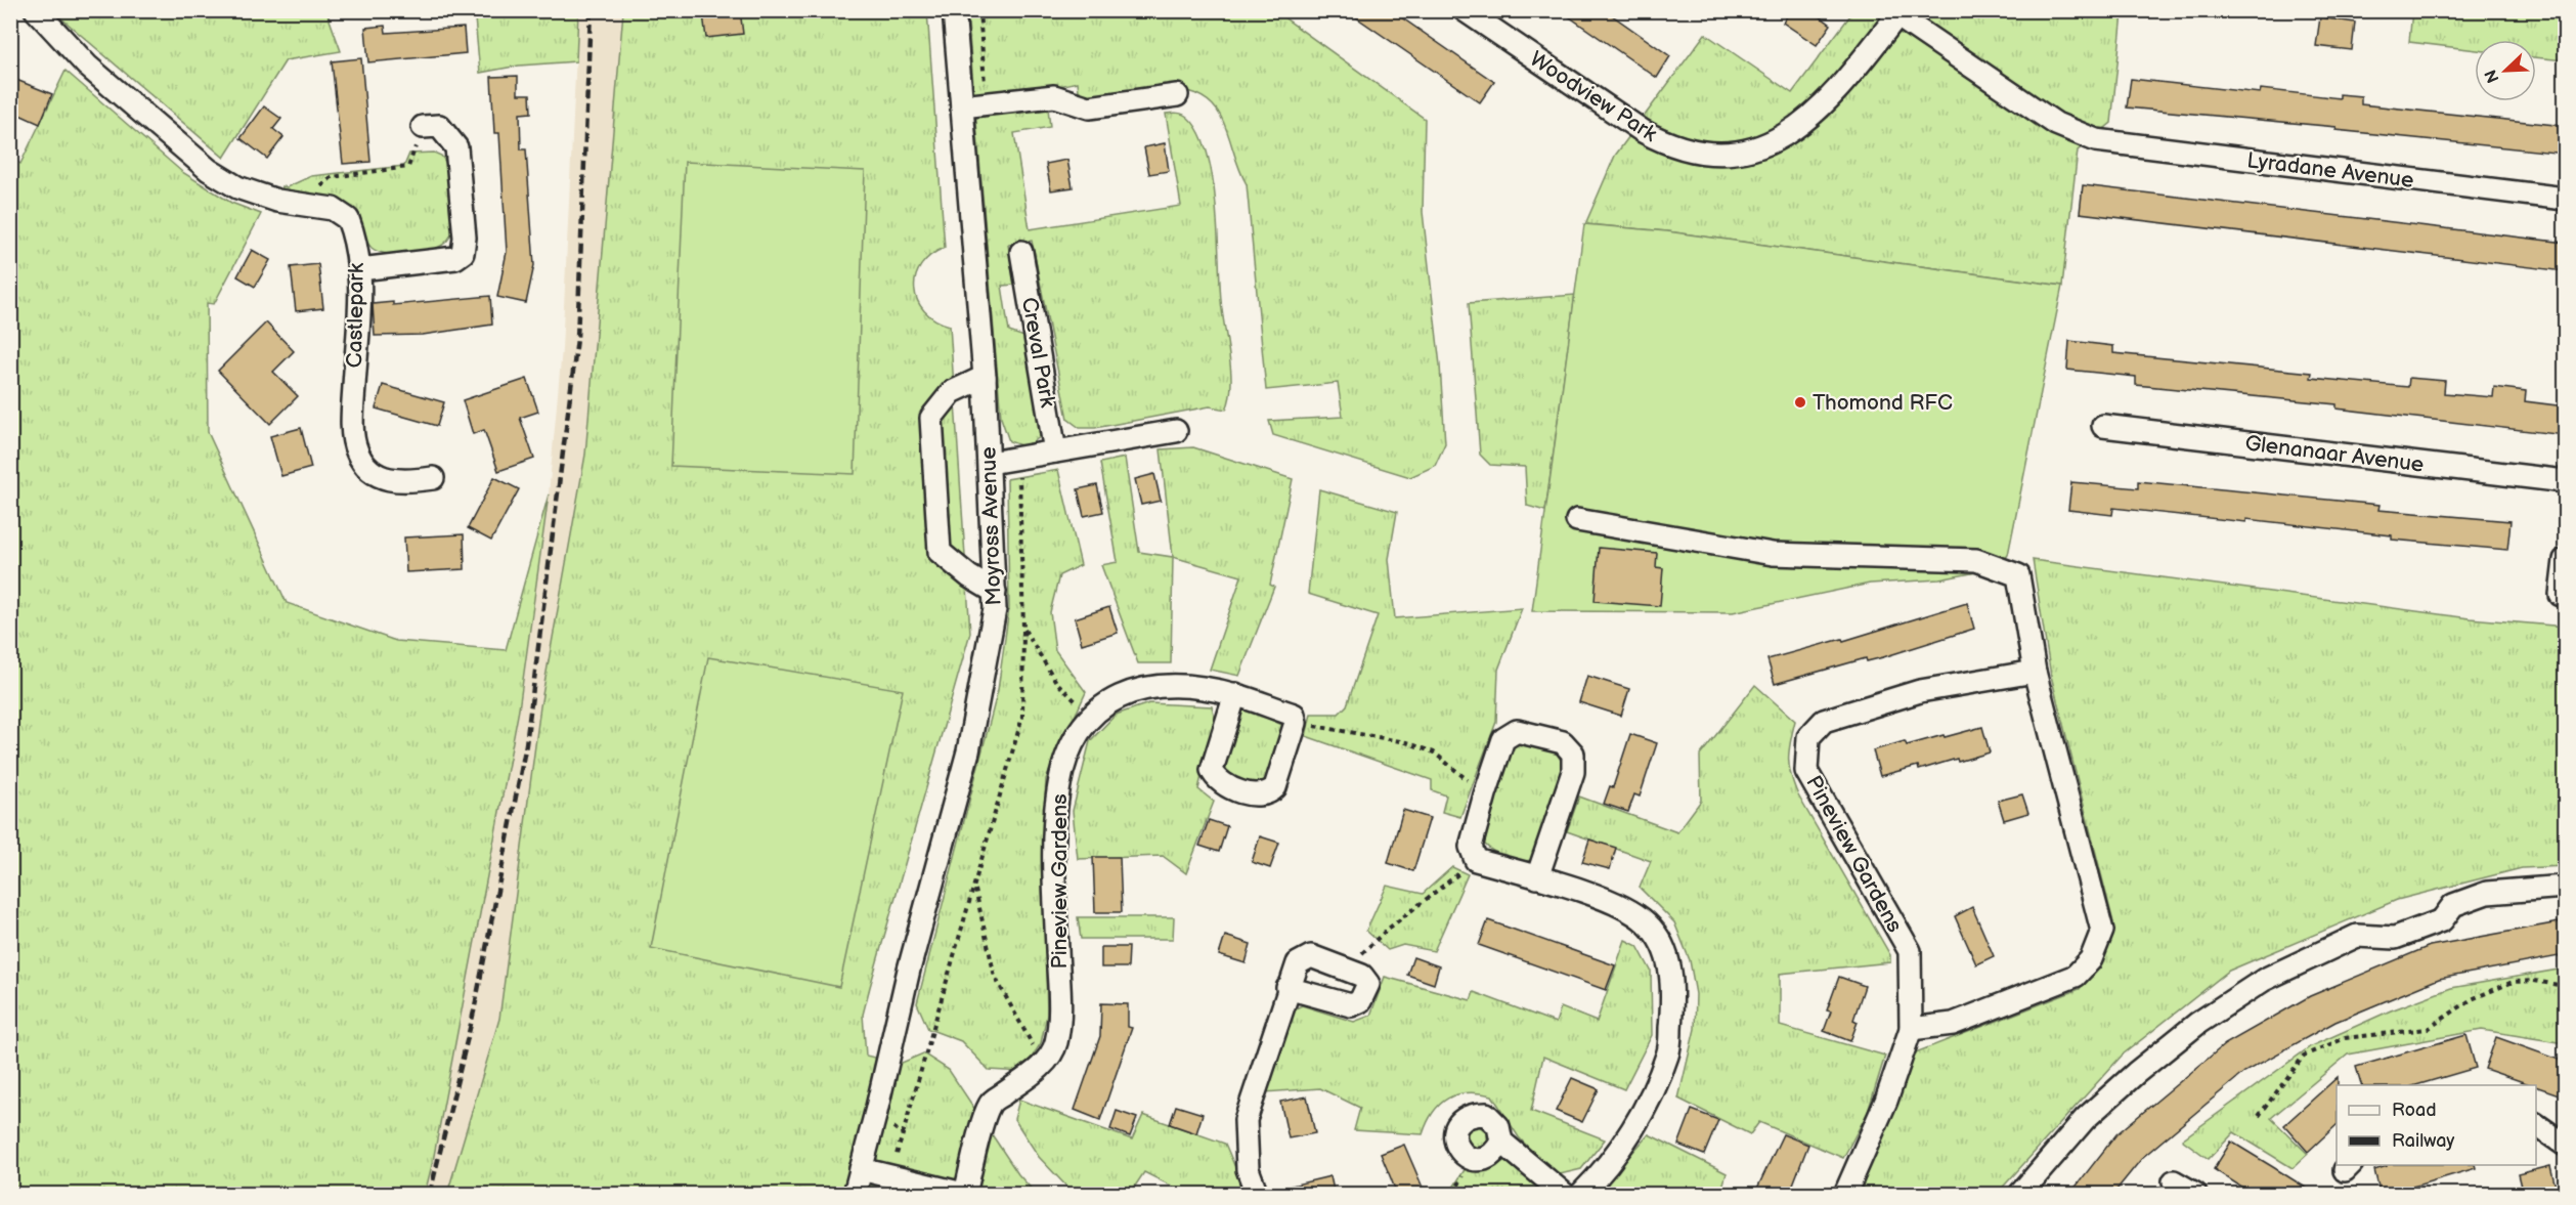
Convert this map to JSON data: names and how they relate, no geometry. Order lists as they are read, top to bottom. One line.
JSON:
{"streets":{"street":["Woodview Park","Lyradane Avenue","Castlepark","Creval Park","Glenanaar Avenue","Moyross Avenue","Pineview Gardens"]},"crossings":[["Woodview Park","Lyradane Avenue"]],"places":["Thomond RFC"],"legend":["Road","Railway"],"north":"bottom left"}
